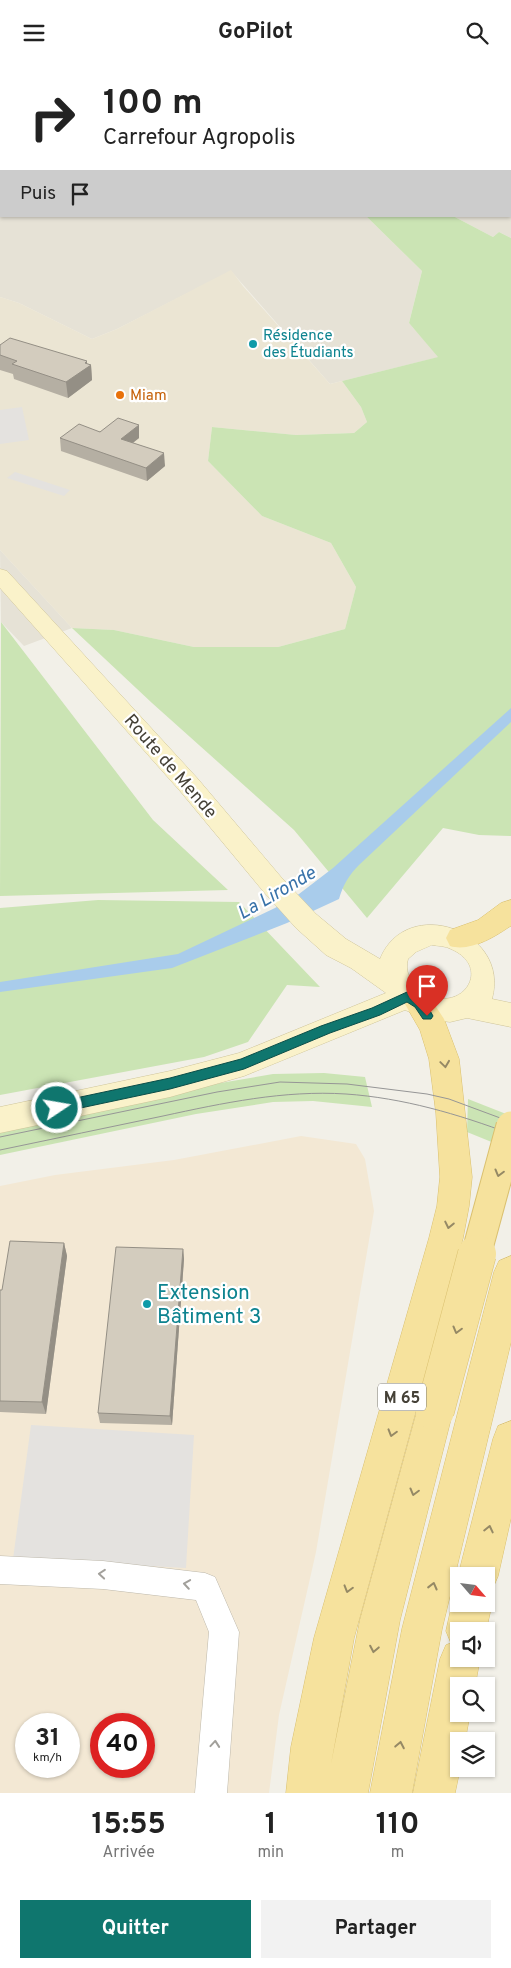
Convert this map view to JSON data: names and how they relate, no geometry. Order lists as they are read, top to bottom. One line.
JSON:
{"streets":{"main road":["Route de Mende","M 65"]},"crossings":[["Route de Mende","M 65"]],"water":["La Lironde"],"places":["Résidence des Étudiants","Miam","Extension Bâtiment 3"],"north":"bottom right","page":{"header":"GoPilot","turn":["100 m","Carrefour Agropolis"],"then":"Puis","speed":"31 km/h","limit":"40","eta":["15:55","Arrivée","1","min","110","m"],"buttons":["Quitter","Partager"]}}
